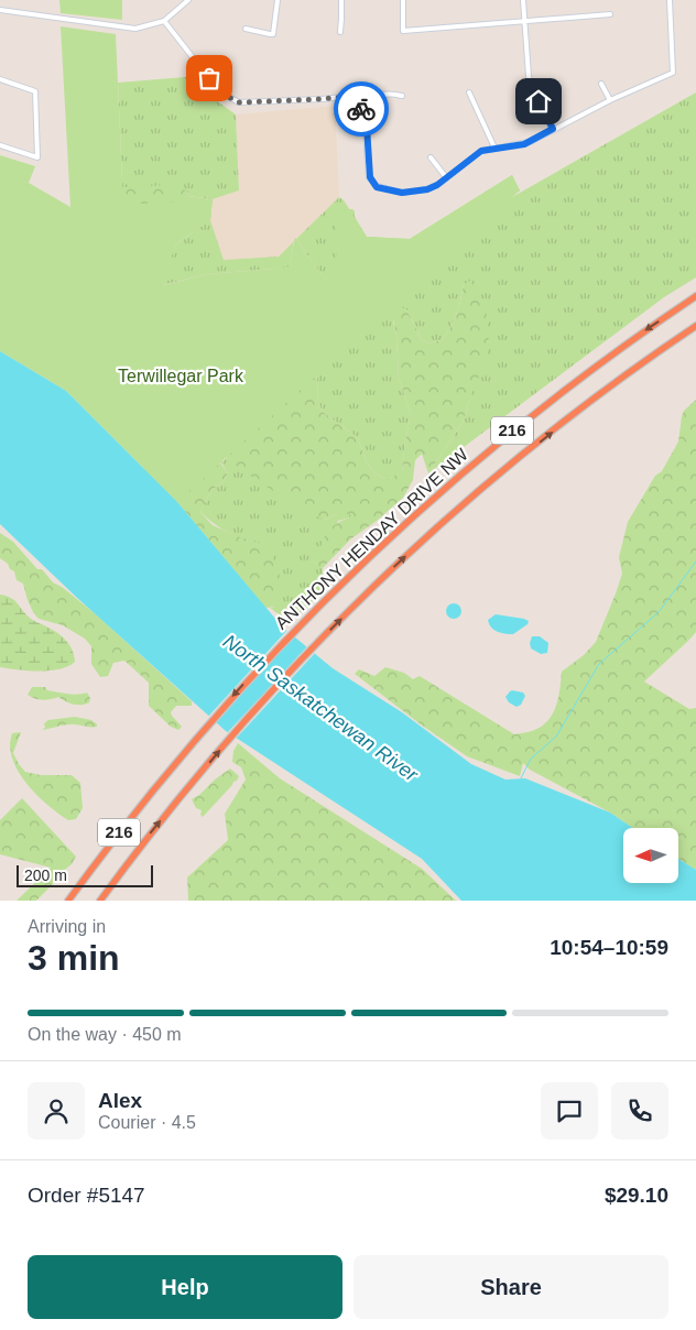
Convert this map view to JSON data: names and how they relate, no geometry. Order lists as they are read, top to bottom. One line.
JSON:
{"streets":{"highway":["216","ANTHONY HENDAY DRIVE NW"]},"water":["North Saskatchewan River"],"parks":["Terwillegar Park"],"scale_bar":"200 m","north":"left","page":{"scale":"200 m","heading":["3 min","Arriving in","10:54–10:59"],"panel":["Alex","Courier · 4.5","Order #5147","$29.10"],"bar":"On the way · 450 m","buttons":["Help","Share"]}}
